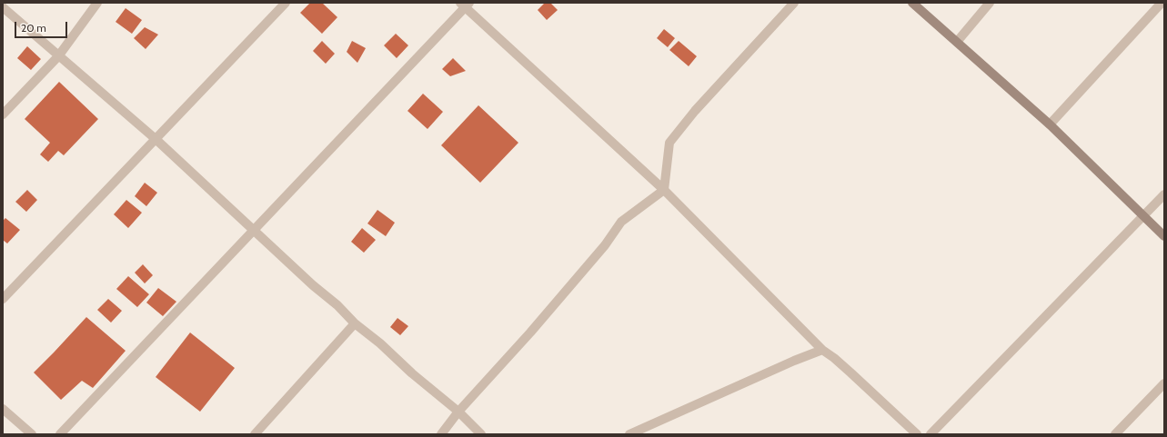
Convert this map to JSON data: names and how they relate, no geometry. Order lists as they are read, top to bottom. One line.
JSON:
{"scale_bar":"20 m"}
